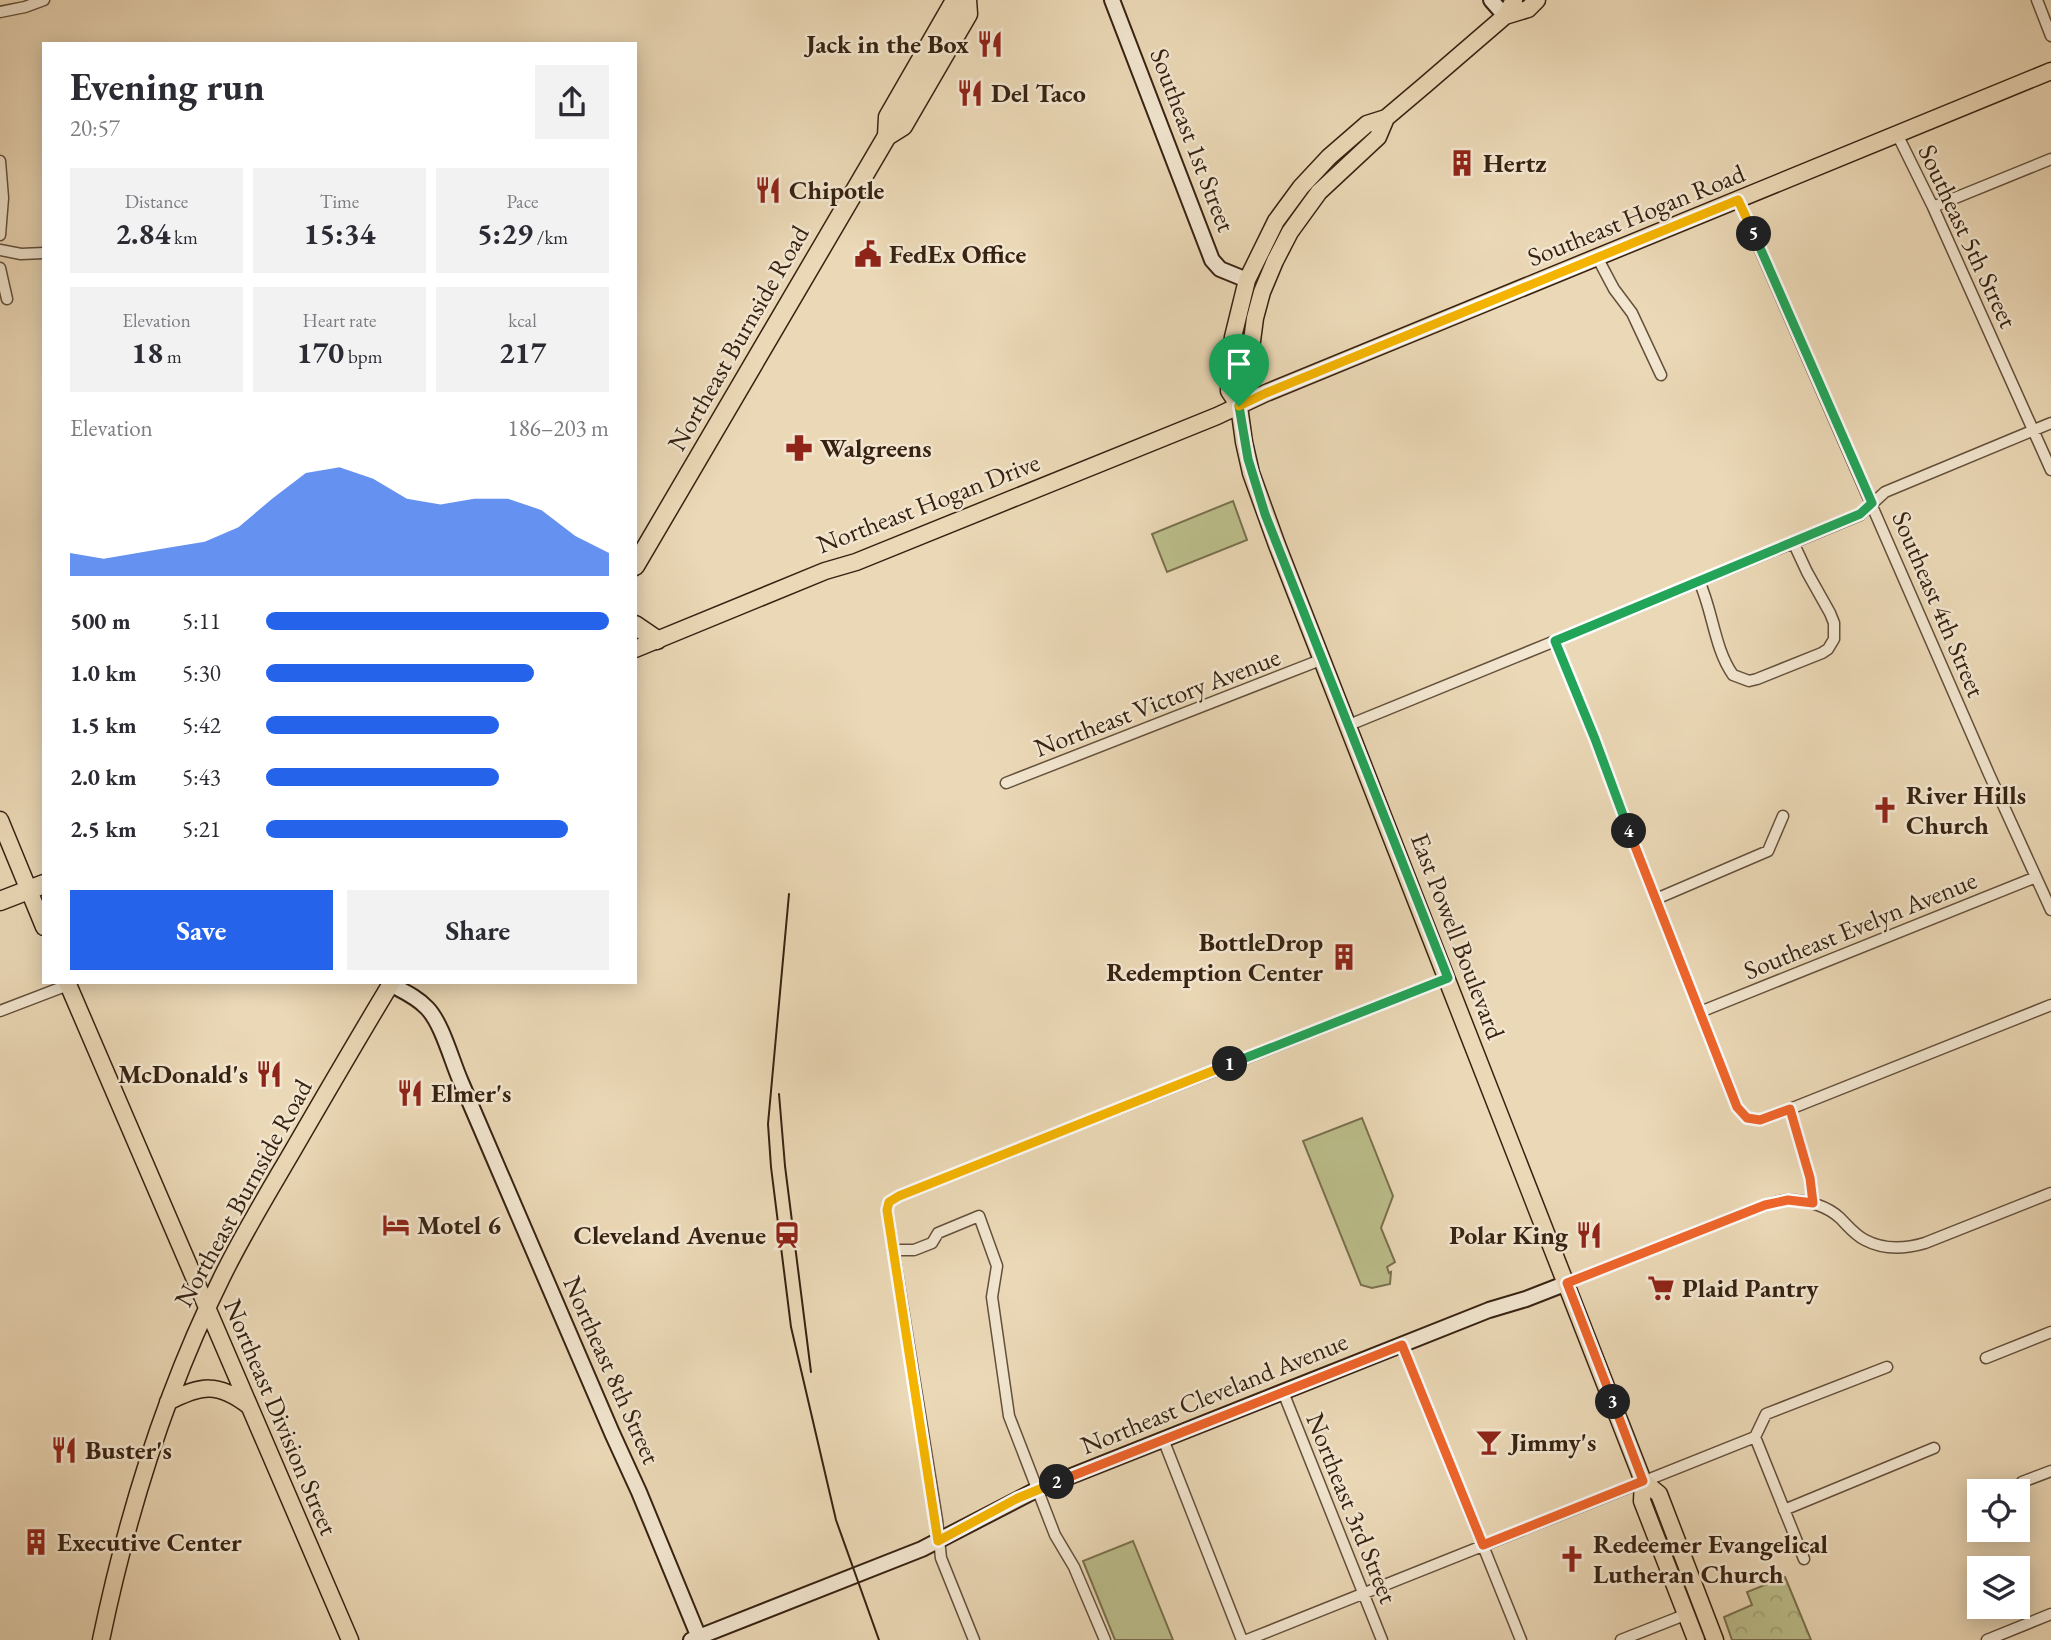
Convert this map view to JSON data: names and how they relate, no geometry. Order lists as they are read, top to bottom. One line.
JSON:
{"streets":{"highway":["Northeast Burnside Road"],"main road":["Southeast Hogan Road","Northeast Hogan Drive","East Powell Boulevard","Northeast Division Street"],"street":["Southeast 1st Street","Southeast 5th Street","Southeast 4th Street","Northeast Victory Avenue","Southeast Evelyn Avenue","Northeast 8th Street","Northeast Cleveland Avenue","Northeast 3rd Street"]},"crossings":[["Southeast 1st Street","East Powell Boulevard"],["Southeast Hogan Road","Southeast 5th Street"],["Southeast Hogan Road","Northeast Hogan Drive"],["Southeast Hogan Road","Southeast 4th Street"],["Southeast Hogan Road","East Powell Boulevard"],["Northeast Burnside Road","Northeast Division Street"],["Northeast Hogan Drive","East Powell Boulevard"],["Southeast 4th Street","Southeast Evelyn Avenue"],["Northeast Victory Avenue","East Powell Boulevard"],["East Powell Boulevard","Northeast Cleveland Avenue"],["Northeast 8th Street","Northeast Cleveland Avenue"],["Northeast Cleveland Avenue","Northeast 3rd Street"]],"places":{"restaurant":["Jack in the Box","Del Taco","Chipotle","McDonald's","Elmer's","Polar King","Buster's"],"building":["Hertz","BottleDrop Redemption Center","Executive Center"],"public building":["FedEx Office"],"pharmacy":["Walgreens"],"church":["River Hills Church","Redeemer Evangelical Lutheran Church"],"hotel":["Motel 6"],"station":["Cleveland Avenue"],"supermarket":["Plaid Pantry"],"bar":["Jimmy's"]},"page":{"heading":["Evening run","20:57"],"stats":[["Distance","2.84 km"],["Time","15:34"],["Pace","5:29 /km"],["Elevation","18 m"],["Heart rate","170 bpm"],["kcal","217"]],"pins":["5","4","1","3","2"],"chart":["Elevation","186–203 m"],"list":[{"name":"500 m","note":"5:11"},{"name":"1.0 km","note":"5:30"},{"name":"1.5 km","note":"5:42"},{"name":"2.0 km","note":"5:43"},{"name":"2.5 km","note":"5:21"}],"buttons":["Save","Share"]}}
